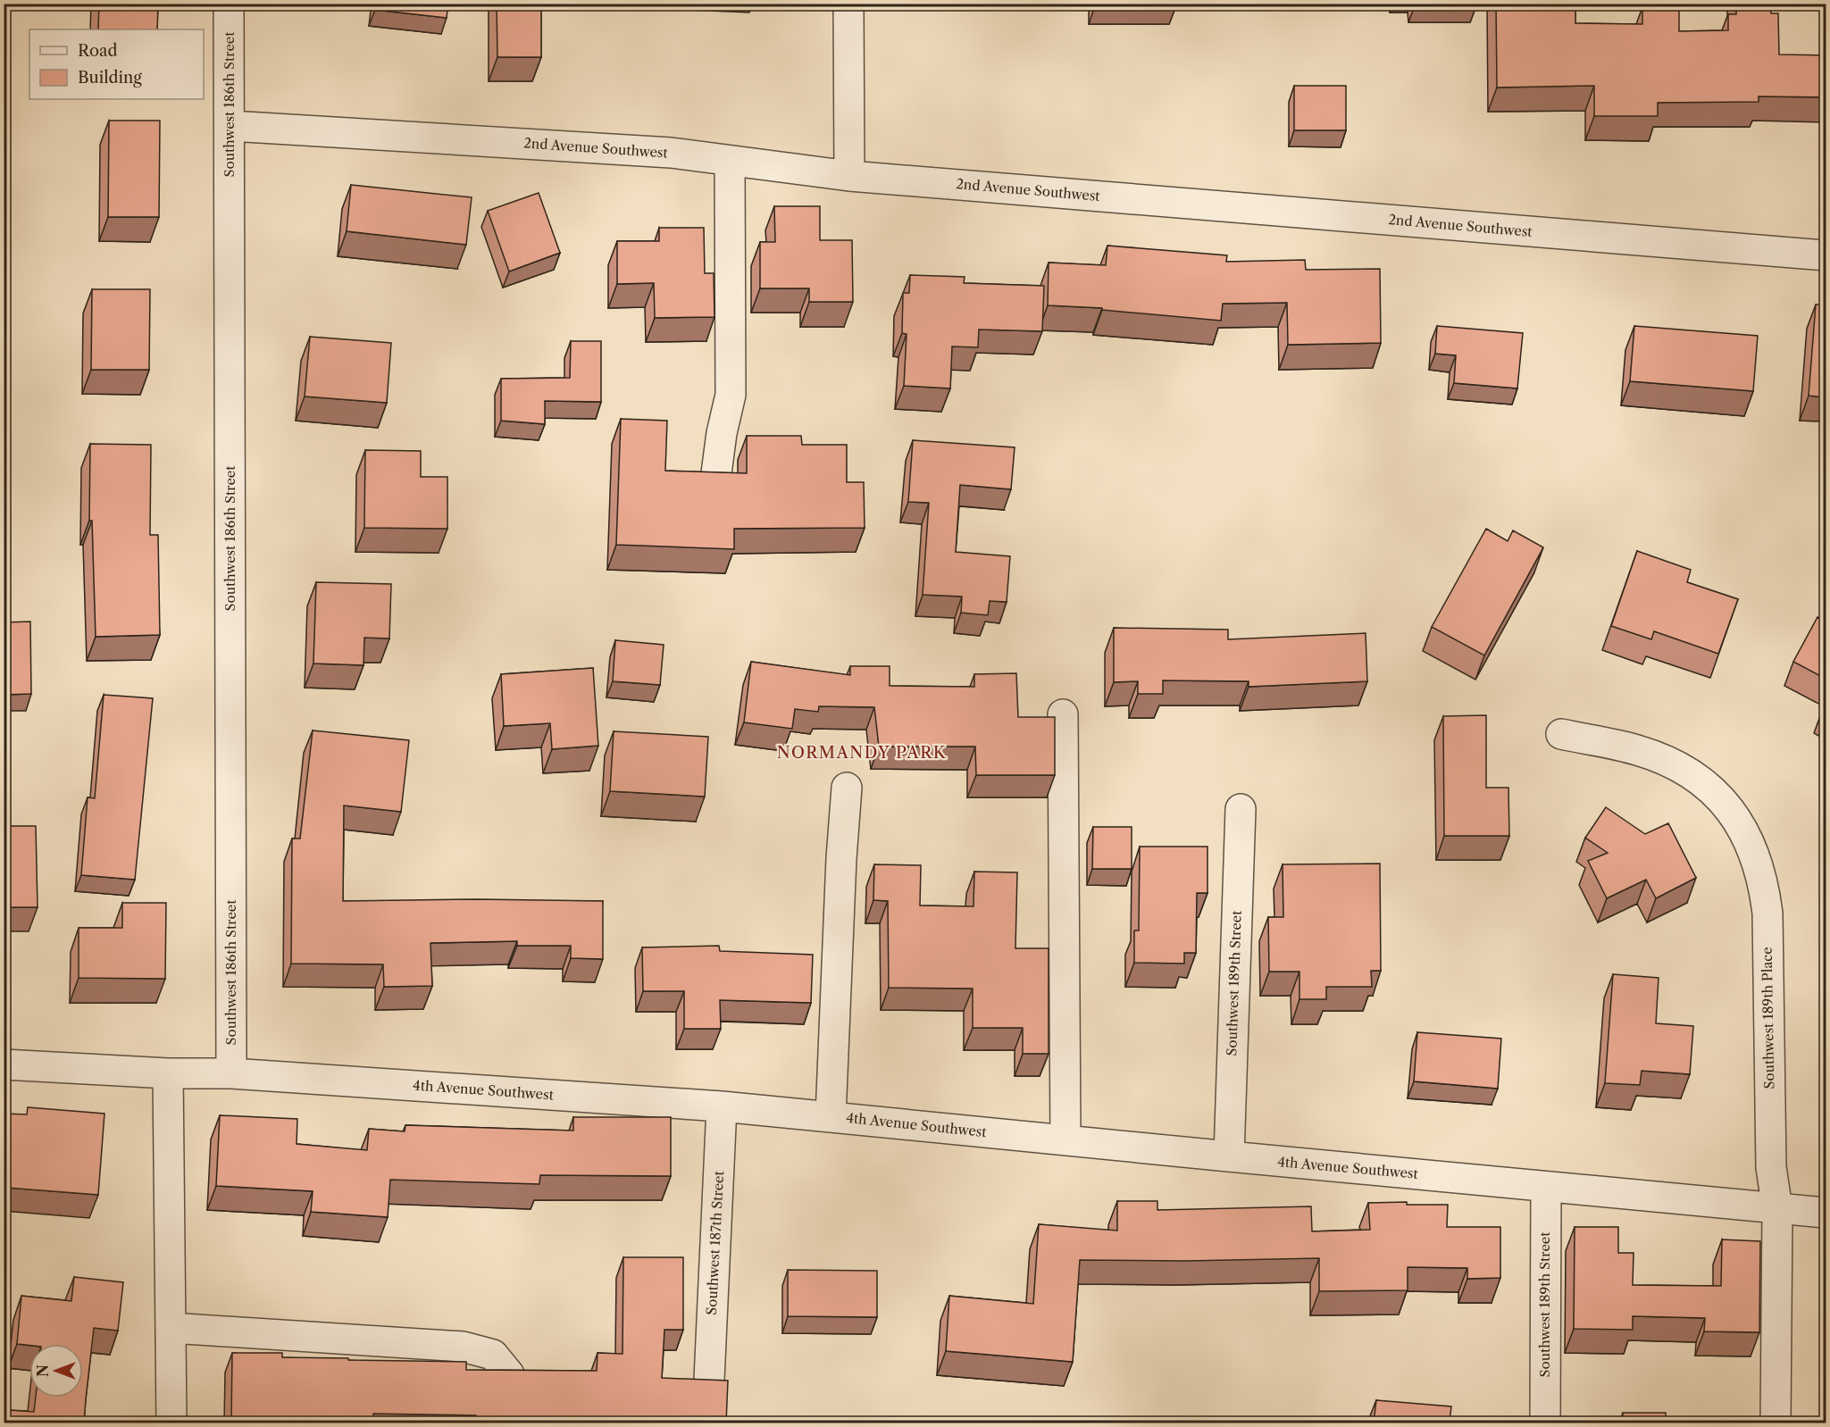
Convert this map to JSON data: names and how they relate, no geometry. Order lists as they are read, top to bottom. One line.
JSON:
{"streets":{"street":["Southwest 186th Street","2nd Avenue Southwest","Southwest 189th Street","Southwest 189th Place","4th Avenue Southwest","Southwest 187th Street"]},"crossings":[["Southwest 186th Street","2nd Avenue Southwest"],["Southwest 186th Street","4th Avenue Southwest"],["Southwest 189th Street","4th Avenue Southwest"],["Southwest 189th Place","4th Avenue Southwest"],["4th Avenue Southwest","Southwest 187th Street"]],"districts":["NORMANDY PARK"],"legend":["Road","Building"],"north":"left"}
